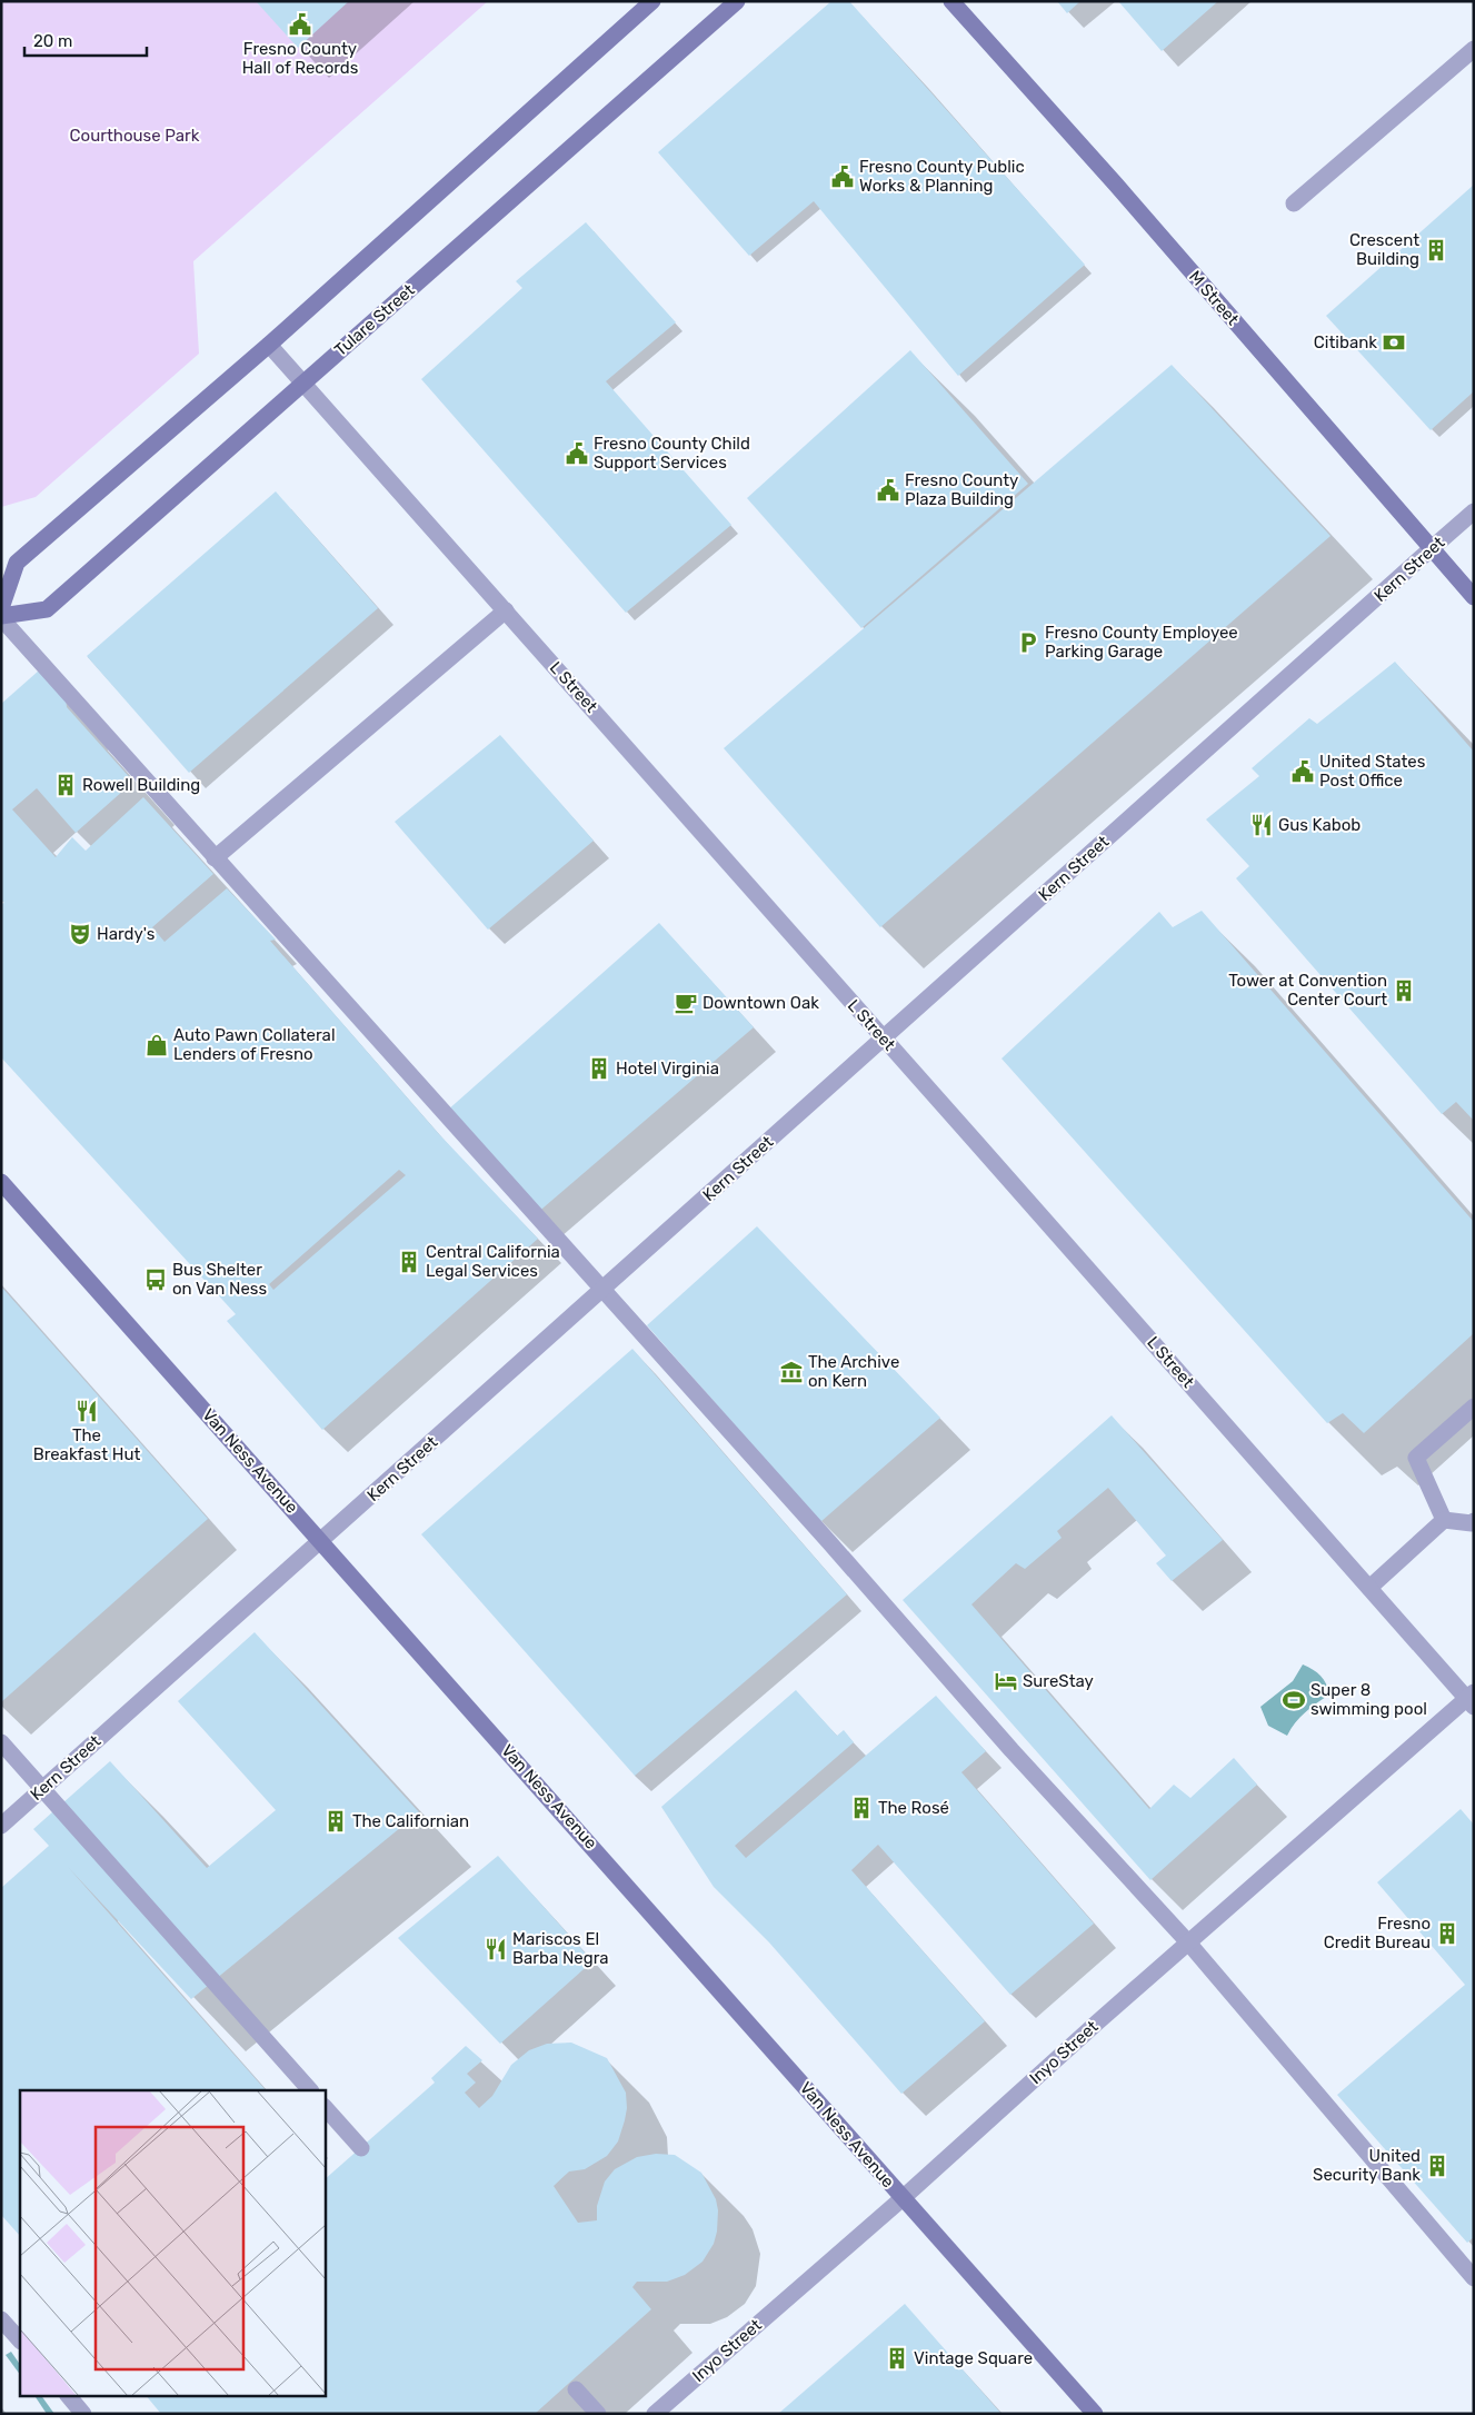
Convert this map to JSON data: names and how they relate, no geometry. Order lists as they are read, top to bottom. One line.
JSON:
{"streets":{"main road":["M Street","Tulare Street","Van Ness Avenue"],"street":["Kern Street","L Street","Inyo Street"]},"crossings":[["M Street","Kern Street"],["Tulare Street","L Street"],["Kern Street","L Street"],["Kern Street","Van Ness Avenue"],["L Street","Inyo Street"],["Van Ness Avenue","Inyo Street"]],"parks":["Courthouse Park"],"places":{"public building":["Fresno County Hall of Records","Fresno County Public Works & Planning","Fresno County Child Support Services","Fresno County Plaza Building","United States Post Office"],"building":["Crescent Building","Rowell Building","Tower at Convention Center Court","Hotel Virginia","Central California Legal Services","The Rosé","The Californian","Fresno Credit Bureau","United Security Bank","Vintage Square"],"bank":["Citibank"],"parking":["Fresno County Employee Parking Garage"],"restaurant":["Gus Kabob","The Breakfast Hut","Mariscos El Barba Negra"],"theatre":["Hardy's"],"cafe":["Downtown Oak"],"shop":["Auto Pawn Collateral Lenders of Fresno"],"bus stop":["Bus Shelter on Van Ness"],"museum":["The Archive on Kern"],"hotel":["SureStay"],"sports":["Super 8 swimming pool"]},"scale_bar":"20 m"}
